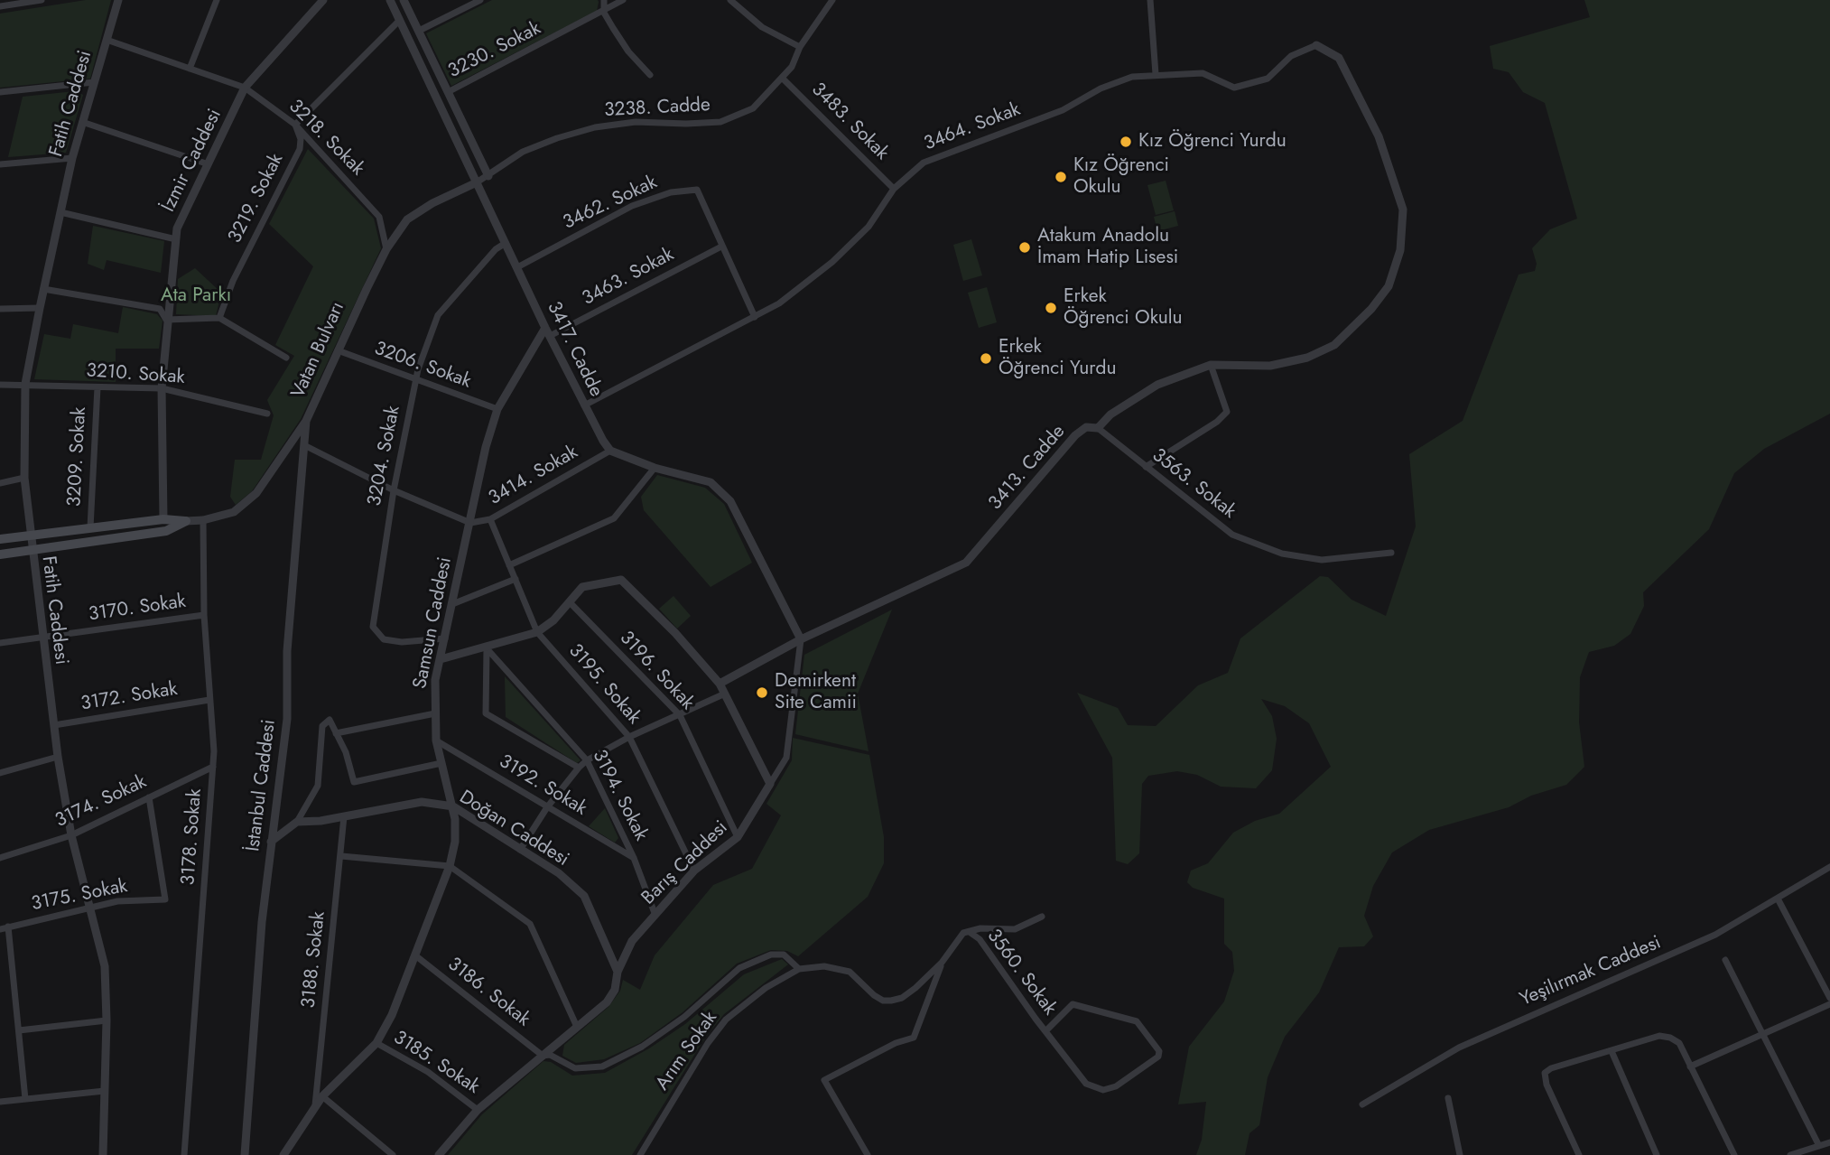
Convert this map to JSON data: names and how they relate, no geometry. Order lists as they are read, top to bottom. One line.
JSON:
{"streets":{"main road":["Vatan Bulvarı"],"street":["3230. Sokak","Fatih Caddesi","3238. Cadde","3483. Sokak","3464. Sokak","3218. Sokak","İzmir Caddesi","3219. Sokak","3462. Sokak","3463. Sokak","3417. Cadde","3206. Sokak","3210. Sokak","3204. Sokak","3209. Sokak","3413. Cadde","3414. Sokak","3563. Sokak","3170. Sokak","Samsun Caddesi","3196. Sokak","3195. Sokak","3172. Sokak","İstanbul Caddesi","3192. Sokak","3194. Sokak","3174. Sokak","Doğan Caddesi","3178. Sokak","Barış Caddesi","3175. Sokak","3188. Sokak","Yeşilırmak Caddesi","3560. Sokak","3186. Sokak","Arım Sokak","3185. Sokak"]},"crossings":[["Fatih Caddesi","3218. Sokak"],["Fatih Caddesi","Vatan Bulvarı"],["Fatih Caddesi","3210. Sokak"],["Fatih Caddesi","3170. Sokak"],["Fatih Caddesi","3172. Sokak"],["Fatih Caddesi","3174. Sokak"],["Fatih Caddesi","3175. Sokak"],["3238. Cadde","3483. Sokak"],["3238. Cadde","3417. Cadde"],["3238. Cadde","Vatan Bulvarı"],["3483. Sokak","3464. Sokak"],["3464. Sokak","3462. Sokak"],["3464. Sokak","3417. Cadde"],["3464. Sokak","3413. Cadde"],["3218. Sokak","İzmir Caddesi"],["3218. Sokak","3219. Sokak"],["3218. Sokak","Vatan Bulvarı"],["İzmir Caddesi","Vatan Bulvarı"],["İzmir Caddesi","3210. Sokak"],["3462. Sokak","3463. Sokak"],["3462. Sokak","3417. Cadde"],["3463. Sokak","3417. Cadde"],["3417. Cadde","Vatan Bulvarı"],["3417. Cadde","3204. Sokak"],["3417. Cadde","3414. Sokak"],["3417. Cadde","Samsun Caddesi"],["Vatan Bulvarı","3206. Sokak"],["Vatan Bulvarı","3209. Sokak"],["Vatan Bulvarı","İstanbul Caddesi"],["Vatan Bulvarı","3178. Sokak"],["3206. Sokak","3204. Sokak"],["3206. Sokak","Samsun Caddesi"],["3210. Sokak","3209. Sokak"],["3204. Sokak","Samsun Caddesi"],["3413. Cadde","3563. Sokak"],["3414. Sokak","Samsun Caddesi"],["3414. Sokak","3195. Sokak"],["3170. Sokak","3178. Sokak"],["Samsun Caddesi","3192. Sokak"],["Samsun Caddesi","Doğan Caddesi"],["Samsun Caddesi","3188. Sokak"],["Samsun Caddesi","3186. Sokak"],["Samsun Caddesi","3185. Sokak"],["3196. Sokak","Barış Caddesi"],["3195. Sokak","Barış Caddesi"],["3172. Sokak","3178. Sokak"],["3192. Sokak","3194. Sokak"],["3194. Sokak","Barış Caddesi"],["3174. Sokak","3178. Sokak"],["3174. Sokak","3175. Sokak"],["Doğan Caddesi","Barış Caddesi"],["Doğan Caddesi","3188. Sokak"],["Barış Caddesi","3186. Sokak"],["Barış Caddesi","3185. Sokak"]],"parks":["Ata Parkı"],"places":["Kız Öğrenci Yurdu","Kız Öğrenci Okulu","Atakum Anadolu İmam Hatip Lisesi","Erkek Öğrenci Okulu","Erkek Öğrenci Yurdu","Demirkent Site Camii"]}
